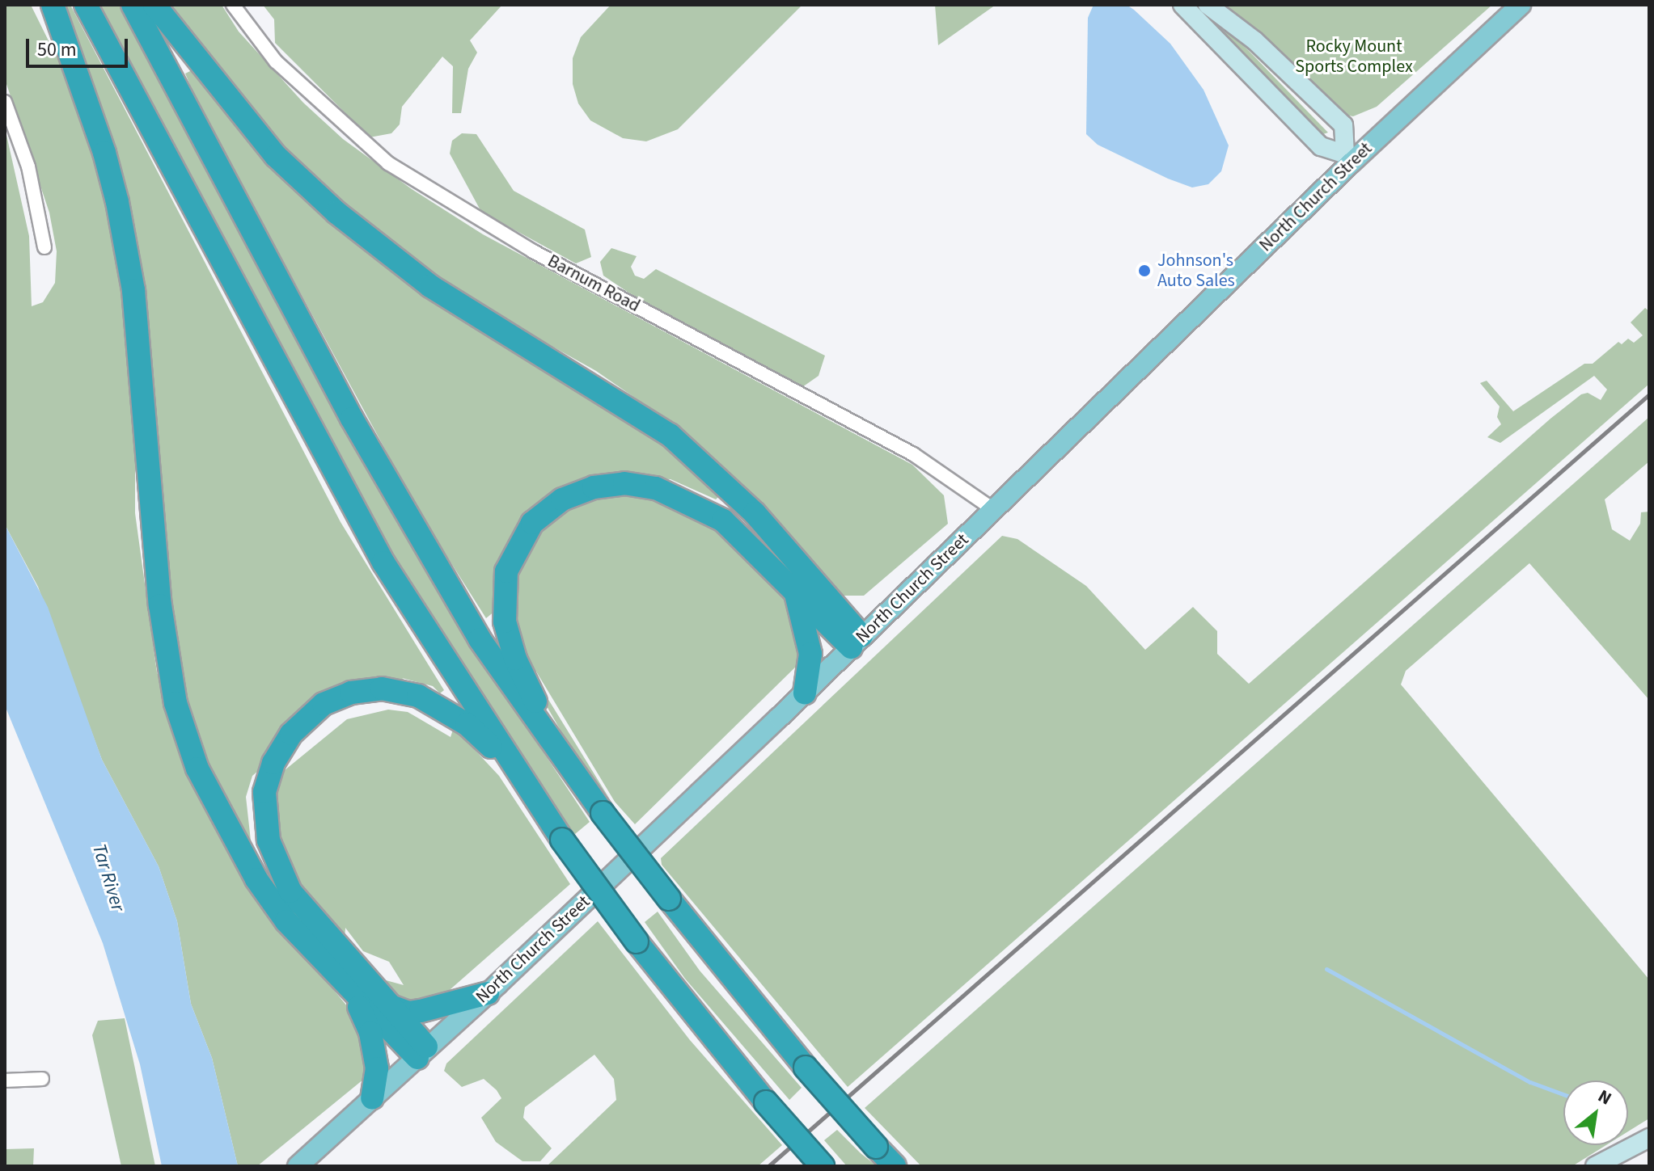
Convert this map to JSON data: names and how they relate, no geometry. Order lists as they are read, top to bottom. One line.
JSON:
{"streets":{"main road":["North Church Street"],"street":["Barnum Road"]},"crossings":[["North Church Street","Barnum Road"]],"water":["Tar River"],"parks":["Rocky Mount Sports Complex"],"places":["Johnson's Auto Sales"],"scale_bar":"50 m","north":"top right"}
